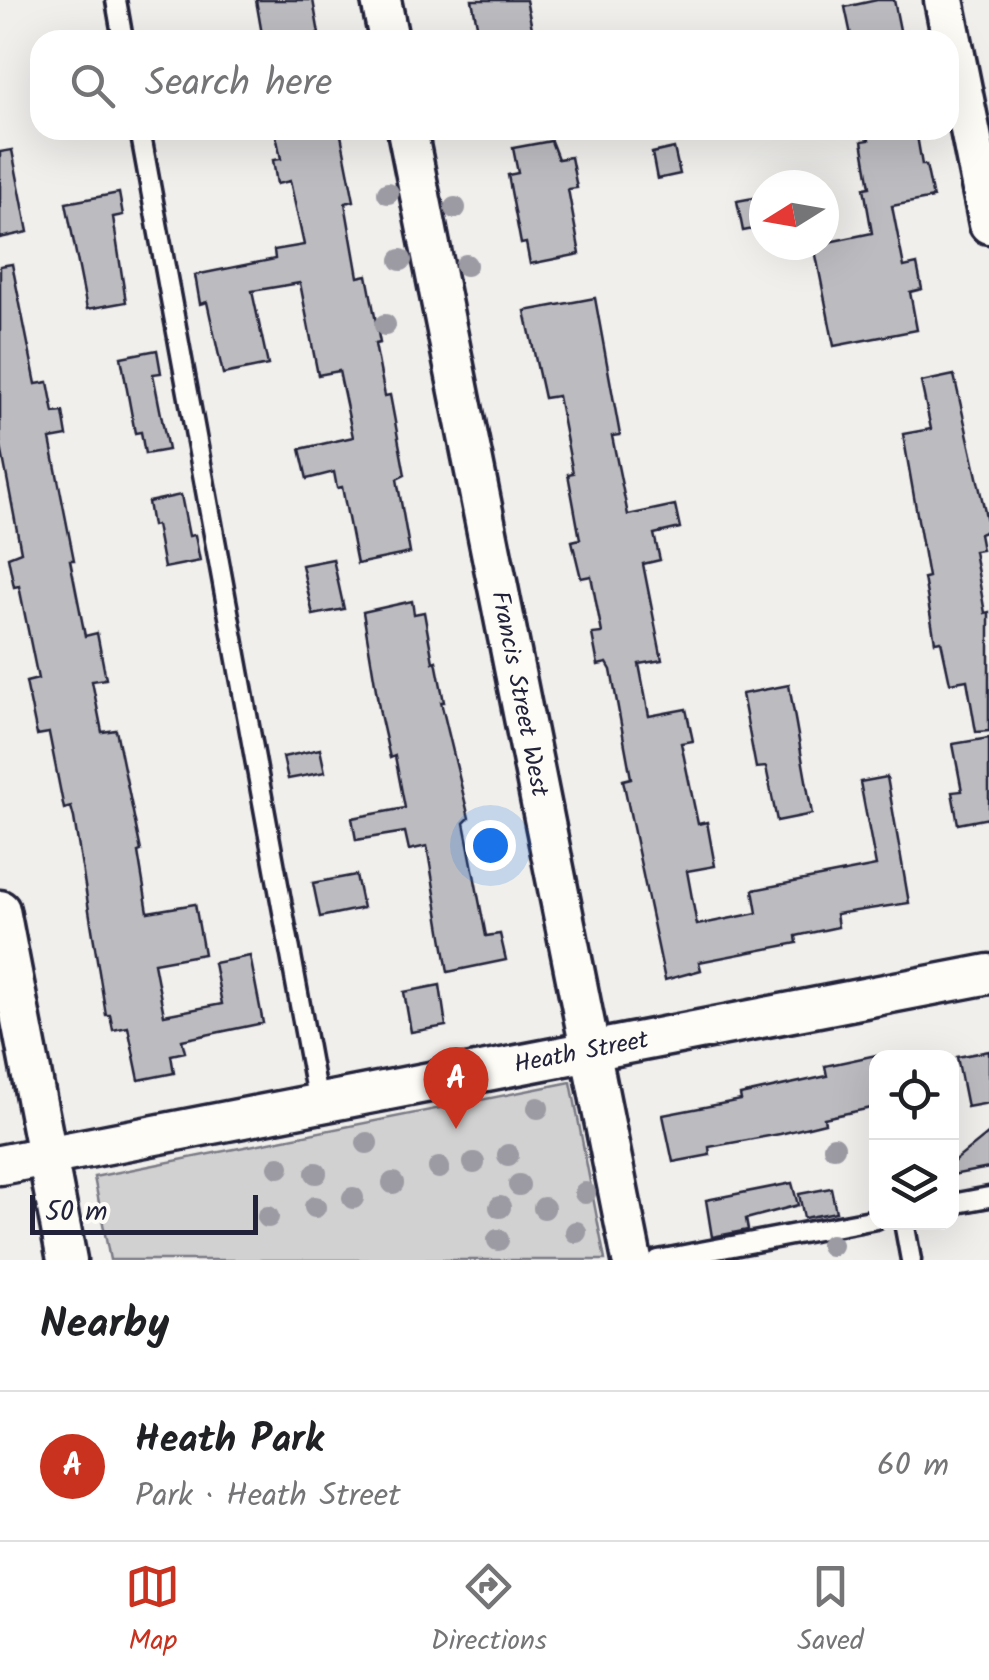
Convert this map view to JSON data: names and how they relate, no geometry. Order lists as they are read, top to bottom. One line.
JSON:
{"streets":{"street":["Francis Street West","Heath Street"]},"crossings":[["Francis Street West","Heath Street"]],"scale_bar":"50 m","north":"left","page":{"search":"Search here","pins":"A","scale":"50 m","heading":"Nearby","list":[{"mark":"A","name":"Heath Park","note":"Park · Heath Street","value":"60 m"}],"nav":["Map","Directions","Saved"]}}
